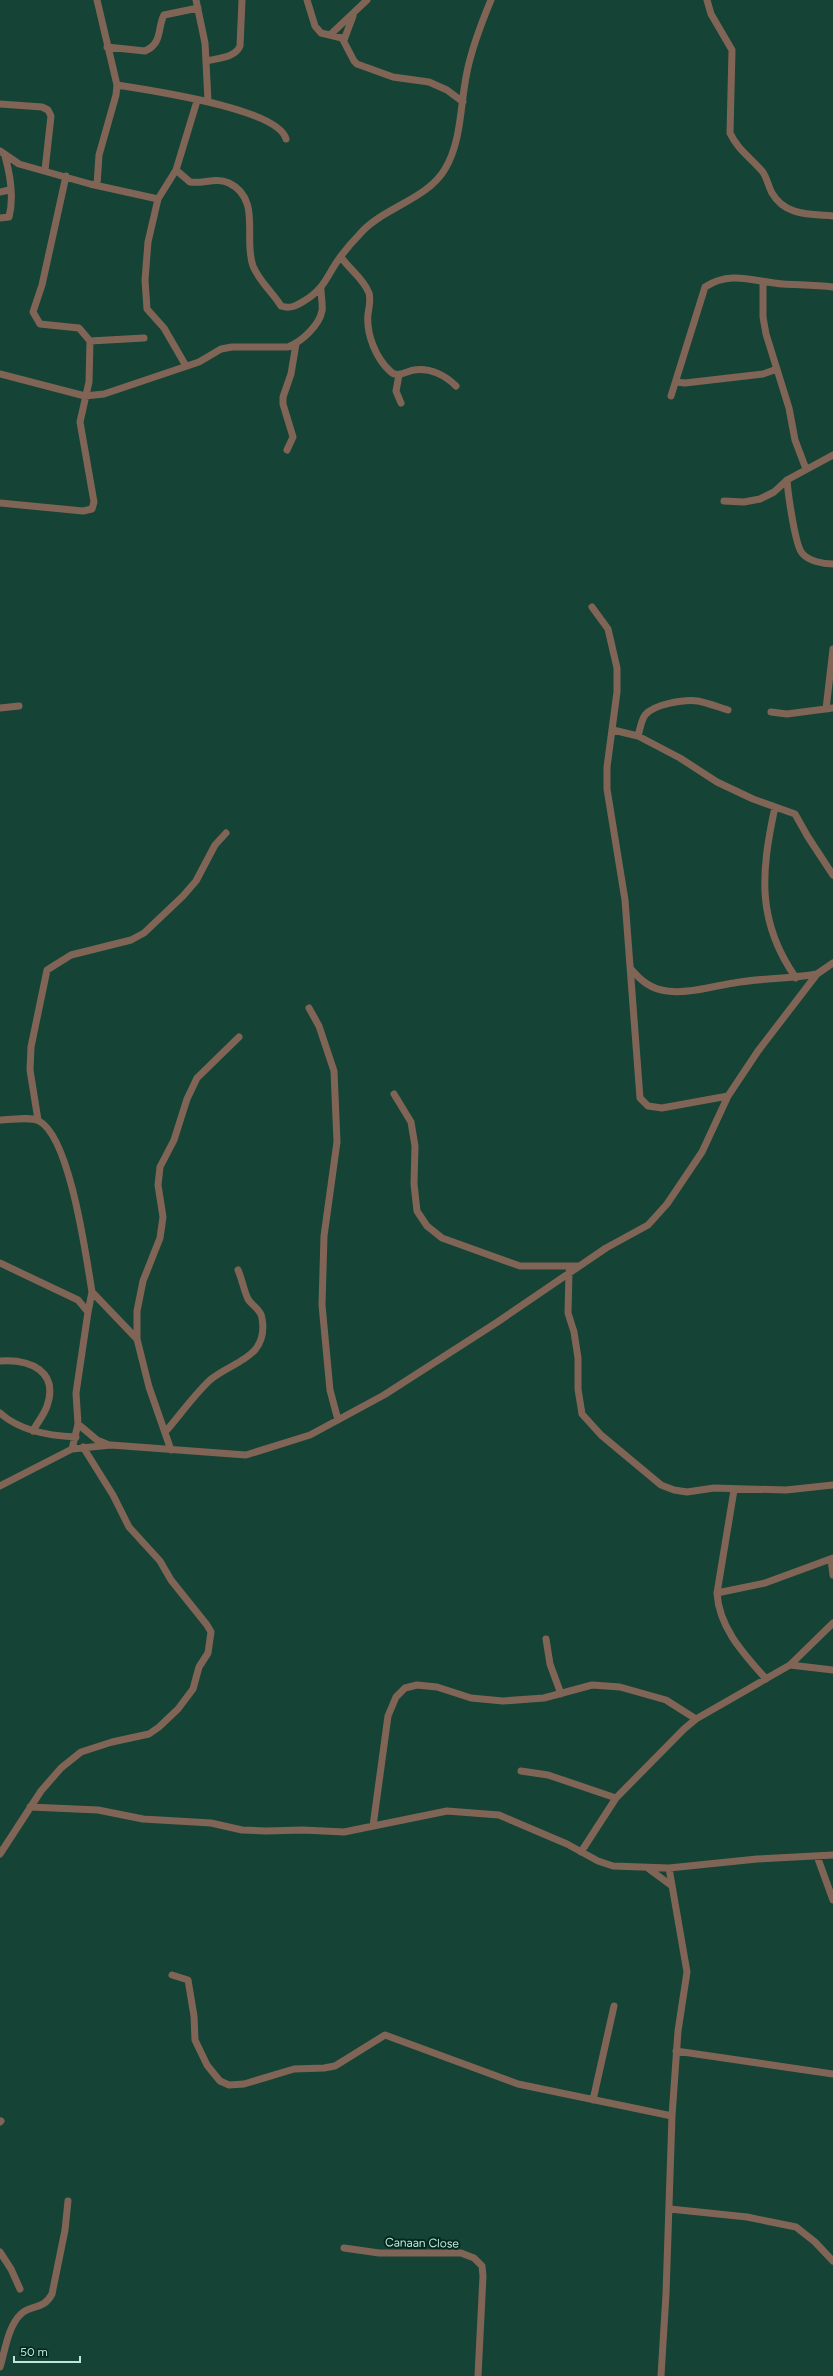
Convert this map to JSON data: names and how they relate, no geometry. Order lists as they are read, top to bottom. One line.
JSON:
{"streets":{"street":["Canaan Close"]},"scale_bar":"50 m"}
